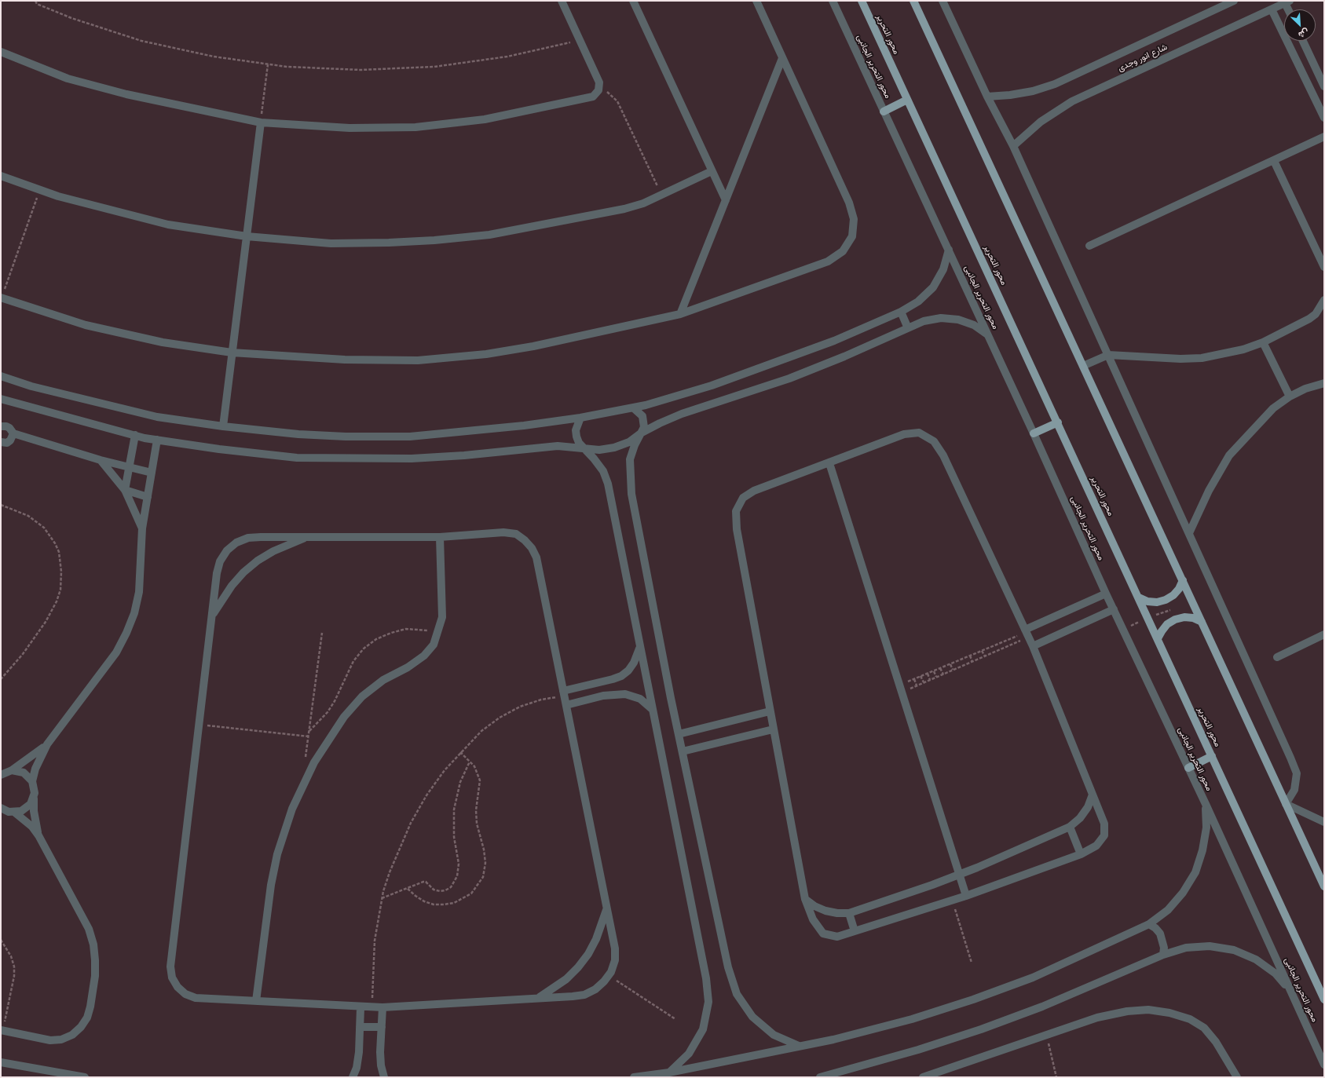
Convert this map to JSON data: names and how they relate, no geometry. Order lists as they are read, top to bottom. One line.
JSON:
{"streets":{"main road":["محور التحرير"],"street":["شارع انور وجدى","محور التحرير الجانبى"]},"north":"bottom right"}
